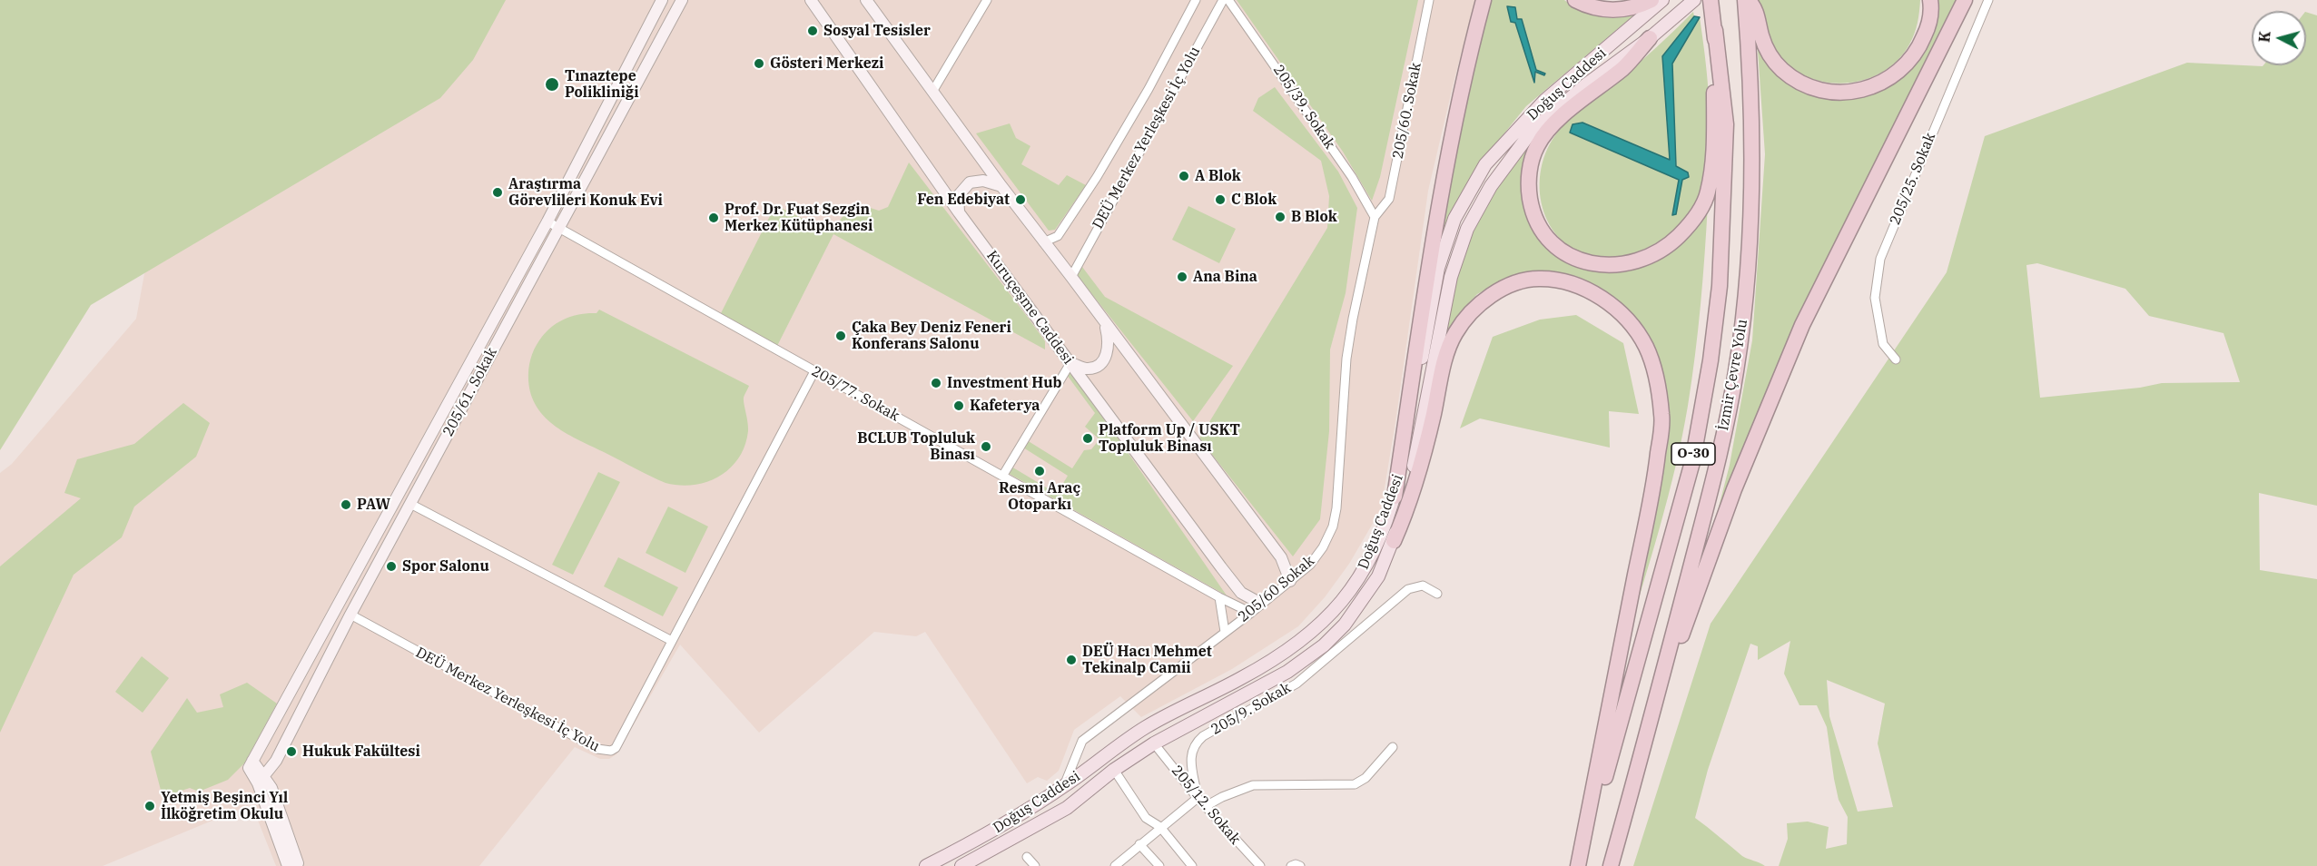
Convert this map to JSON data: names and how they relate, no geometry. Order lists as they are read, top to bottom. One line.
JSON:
{"streets":{"highway":["İzmir Çevre Yolu","O-30"],"main road":["Doğuş Caddesi","Kuruçeşme Caddesi","205/61. Sokak"],"street":["205/39. Sokak","205/60. Sokak","DEÜ Merkez Yerleşkesi İç Yolu","205/25. Sokak","205/77. Sokak","205/60 Sokak","205/9. Sokak","205/12. Sokak"]},"crossings":[["Doğuş Caddesi","205/60 Sokak"],["Doğuş Caddesi","205/12. Sokak"],["205/39. Sokak","205/60. Sokak"],["205/39. Sokak","205/60 Sokak"],["205/60. Sokak","205/60 Sokak"],["DEÜ Merkez Yerleşkesi İç Yolu","205/61. Sokak"],["DEÜ Merkez Yerleşkesi İç Yolu","205/77. Sokak"],["Kuruçeşme Caddesi","205/60 Sokak"],["İzmir Çevre Yolu","O-30"],["205/61. Sokak","205/77. Sokak"],["205/77. Sokak","205/60 Sokak"],["205/9. Sokak","205/12. Sokak"]],"places":["Sosyal Tesisler","Gösteri Merkezi","Tınaztepe Polikliniği","A Blok","Araştırma Görevlileri Konuk Evi","Fen Edebiyat","C Blok","B Blok","Prof. Dr. Fuat Sezgin Merkez Kütüphanesi","Ana Bina","Çaka Bey Deniz Feneri Konferans Salonu","Investment Hub","Kafeterya","Platform Up / USKT Topluluk Binası","BCLUB Topluluk Binası","Resmi Araç Otoparkı","PAW","Spor Salonu","DEÜ Hacı Mehmet Tekinalp Camii","Hukuk Fakültesi","Yetmiş Beşinci Yıl İlköğretim Okulu"],"north":"left"}
